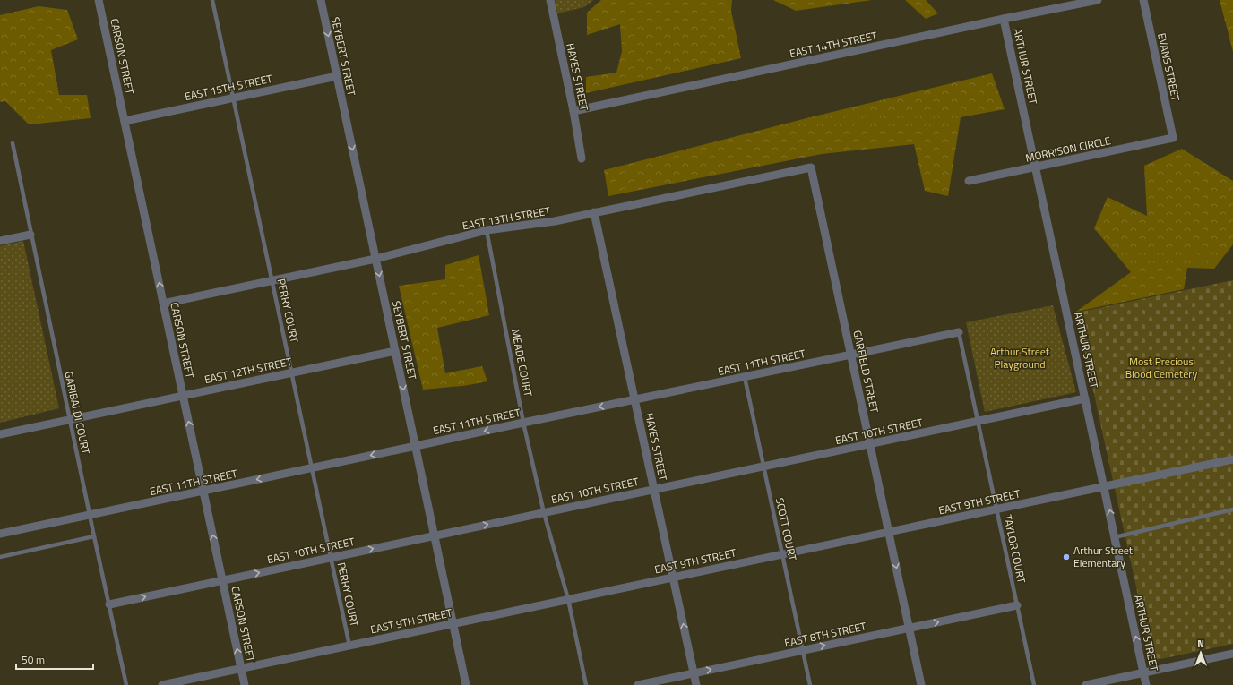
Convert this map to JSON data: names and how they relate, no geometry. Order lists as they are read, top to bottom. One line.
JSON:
{"streets":{"street":["EAST 14TH STREET","CARSON STREET","SEYBERT STREET","ARTHUR STREET","EVANS STREET","HAYES STREET","EAST 15TH STREET","MORRISON CIRCLE","EAST 13TH STREET","EAST 11TH STREET","EAST 12TH STREET","GARFIELD STREET","EAST 10TH STREET","EAST 9TH STREET","EAST 8TH STREET"],"lane":["PERRY COURT","MEADE COURT","GARIBALDI COURT","SCOTT COURT","TAYLOR COURT"]},"crossings":[["EAST 14TH STREET","ARTHUR STREET"],["EAST 14TH STREET","HAYES STREET"],["CARSON STREET","EAST 15TH STREET"],["CARSON STREET","EAST 13TH STREET"],["CARSON STREET","EAST 11TH STREET"],["CARSON STREET","EAST 12TH STREET"],["CARSON STREET","EAST 10TH STREET"],["CARSON STREET","EAST 9TH STREET"],["SEYBERT STREET","EAST 15TH STREET"],["SEYBERT STREET","EAST 13TH STREET"],["SEYBERT STREET","EAST 11TH STREET"],["SEYBERT STREET","EAST 12TH STREET"],["SEYBERT STREET","EAST 10TH STREET"],["SEYBERT STREET","EAST 9TH STREET"],["ARTHUR STREET","MORRISON CIRCLE"],["ARTHUR STREET","EAST 10TH STREET"],["ARTHUR STREET","EAST 9TH STREET"],["EVANS STREET","MORRISON CIRCLE"],["HAYES STREET","EAST 13TH STREET"],["HAYES STREET","EAST 11TH STREET"],["HAYES STREET","EAST 10TH STREET"],["HAYES STREET","EAST 9TH STREET"],["HAYES STREET","EAST 8TH STREET"],["EAST 15TH STREET","PERRY COURT"],["EAST 13TH STREET","PERRY COURT"],["EAST 13TH STREET","MEADE COURT"],["EAST 13TH STREET","GARFIELD STREET"],["PERRY COURT","EAST 11TH STREET"],["PERRY COURT","EAST 12TH STREET"],["PERRY COURT","EAST 10TH STREET"],["PERRY COURT","EAST 9TH STREET"],["MEADE COURT","EAST 11TH STREET"],["MEADE COURT","EAST 10TH STREET"],["MEADE COURT","EAST 9TH STREET"],["EAST 11TH STREET","GARFIELD STREET"],["EAST 11TH STREET","GARIBALDI COURT"],["EAST 11TH STREET","SCOTT COURT"],["EAST 11TH STREET","TAYLOR COURT"],["EAST 12TH STREET","GARIBALDI COURT"],["GARFIELD STREET","EAST 10TH STREET"],["GARFIELD STREET","EAST 9TH STREET"],["GARFIELD STREET","EAST 8TH STREET"],["GARIBALDI COURT","EAST 10TH STREET"],["EAST 10TH STREET","SCOTT COURT"],["EAST 10TH STREET","TAYLOR COURT"],["EAST 9TH STREET","SCOTT COURT"],["EAST 9TH STREET","TAYLOR COURT"],["SCOTT COURT","EAST 8TH STREET"],["TAYLOR COURT","EAST 8TH STREET"]],"one_way":["CARSON STREET","SEYBERT STREET","EAST 11TH STREET","EAST 10TH STREET","EAST 8TH STREET"],"parks":["Arthur Street Playground","Most Precious Blood Cemetery"],"places":["Arthur Street Elementary"],"scale_bar":"50 m","north":"top"}
